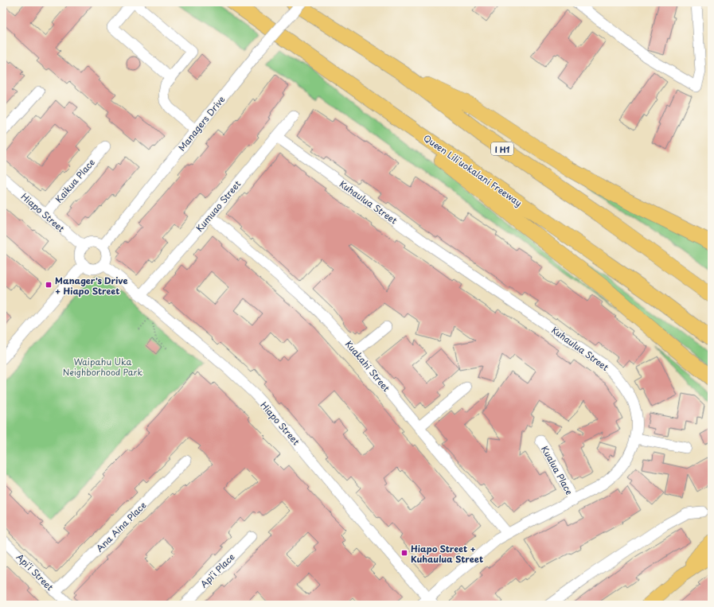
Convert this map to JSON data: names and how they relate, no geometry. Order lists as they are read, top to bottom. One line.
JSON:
{"streets":{"highway":["I H1","Queen Liliʻuokalani Freeway"],"street":["Managers Drive","Kaikua Place","Kuhaulua Street","Kumuao Street","Hiapo Street","Kuakahi Street","Kualua Place","Ana Aina Place","Apiʻi Place","Apiʻi Street"]},"crossings":[["Managers Drive","Hiapo Street"],["Kaikua Place","Hiapo Street"],["Kuhaulua Street","Kumuao Street"],["Kuhaulua Street","Hiapo Street"],["Kuhaulua Street","Kuakahi Street"],["Kuhaulua Street","Kualua Place"],["Kumuao Street","Hiapo Street"],["Kumuao Street","Kuakahi Street"],["Ana Aina Place","Apiʻi Street"]],"parks":["Waipahu Uka Neighborhood Park"],"places":{"transit":["Manager's Drive + Hiapo Street","Hiapo Street + Kuhaulua Street"]}}
